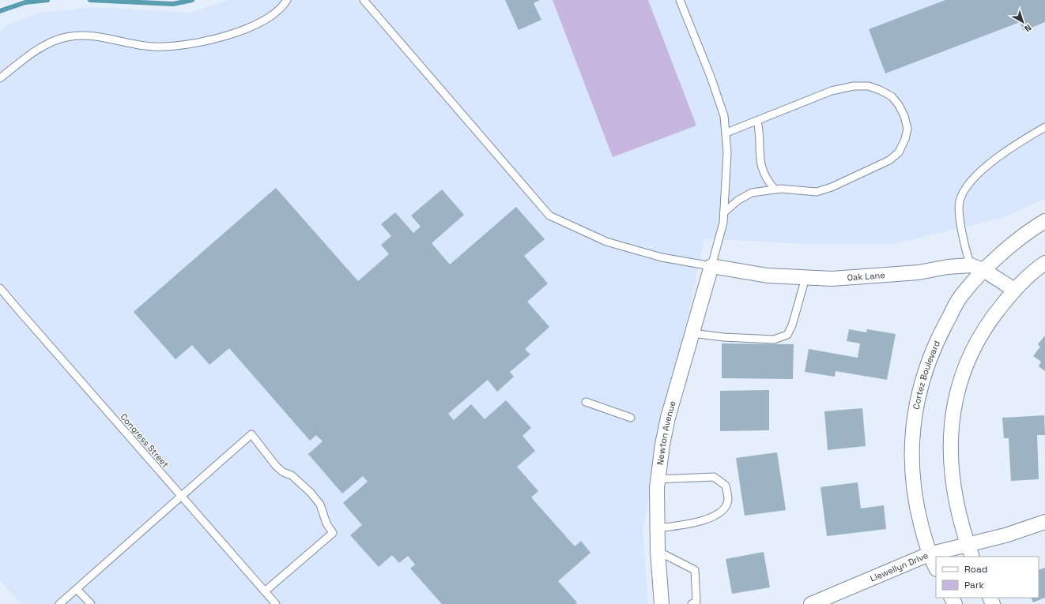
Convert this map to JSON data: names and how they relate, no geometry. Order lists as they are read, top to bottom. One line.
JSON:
{"streets":{"street":["Oak Lane","Cortez Boulevard","Newton Avenue","Llewellyn Drive"],"lane":["Congress Street"]},"crossings":[["Oak Lane","Cortez Boulevard"],["Oak Lane","Newton Avenue"],["Cortez Boulevard","Llewellyn Drive"]],"legend":["Road","Park"],"north":"bottom right"}
